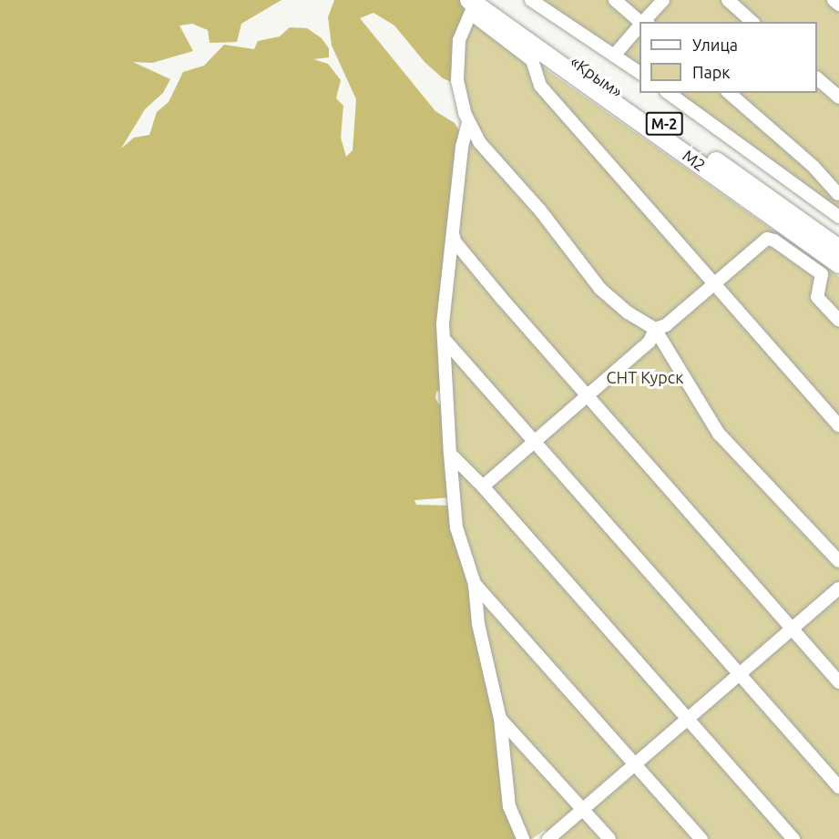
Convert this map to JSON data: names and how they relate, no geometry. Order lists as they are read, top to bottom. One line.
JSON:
{"streets":{"highway":["«Крым»","М-2","М2"]},"crossings":[["«Крым»","М2"]],"parks":["СНТ Курск"],"legend":["Улица","Парк"]}
